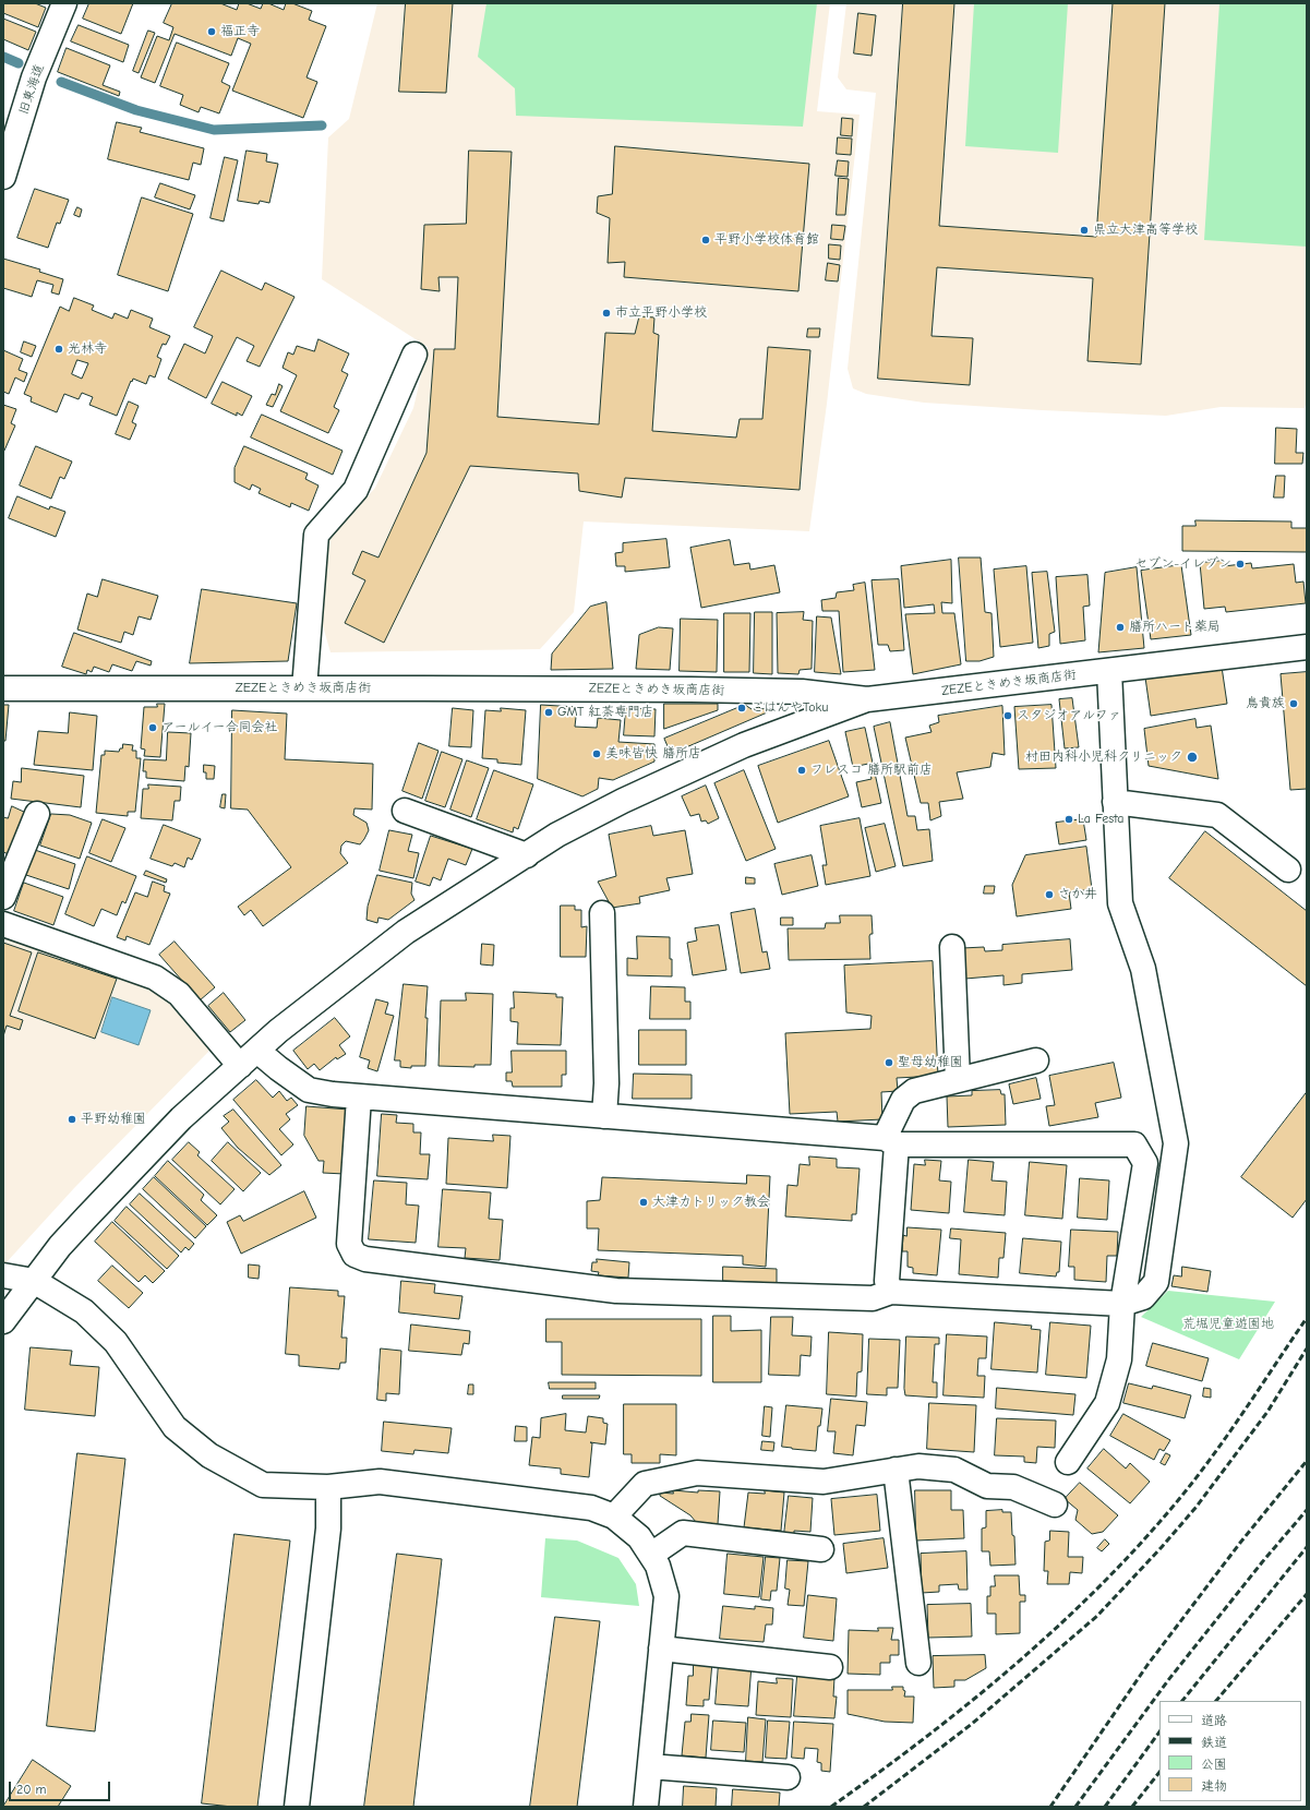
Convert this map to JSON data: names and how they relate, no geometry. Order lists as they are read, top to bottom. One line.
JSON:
{"streets":{"street":["旧東海道","ZEZEときめき坂商店街"]},"parks":["荒堀児童遊園地"],"places":["福正寺","県立大津高等学校","平野小学校体育館","市立平野小学校","光林寺","セブン-イレブン","膳所ハート薬局","鳥貴族","ごはんやToku","GMT 紅茶専門店","スタジオアルファ","アールイー合同会社","美味皆快 膳所店","村田内科小児科クリニック","フレスコ 膳所駅前店","La Festa","さか井","聖母幼稚園","平野幼稚園","大津カトリック教会"],"legend":["道路","鉄道","公園","建物"],"scale_bar":"20 m"}
